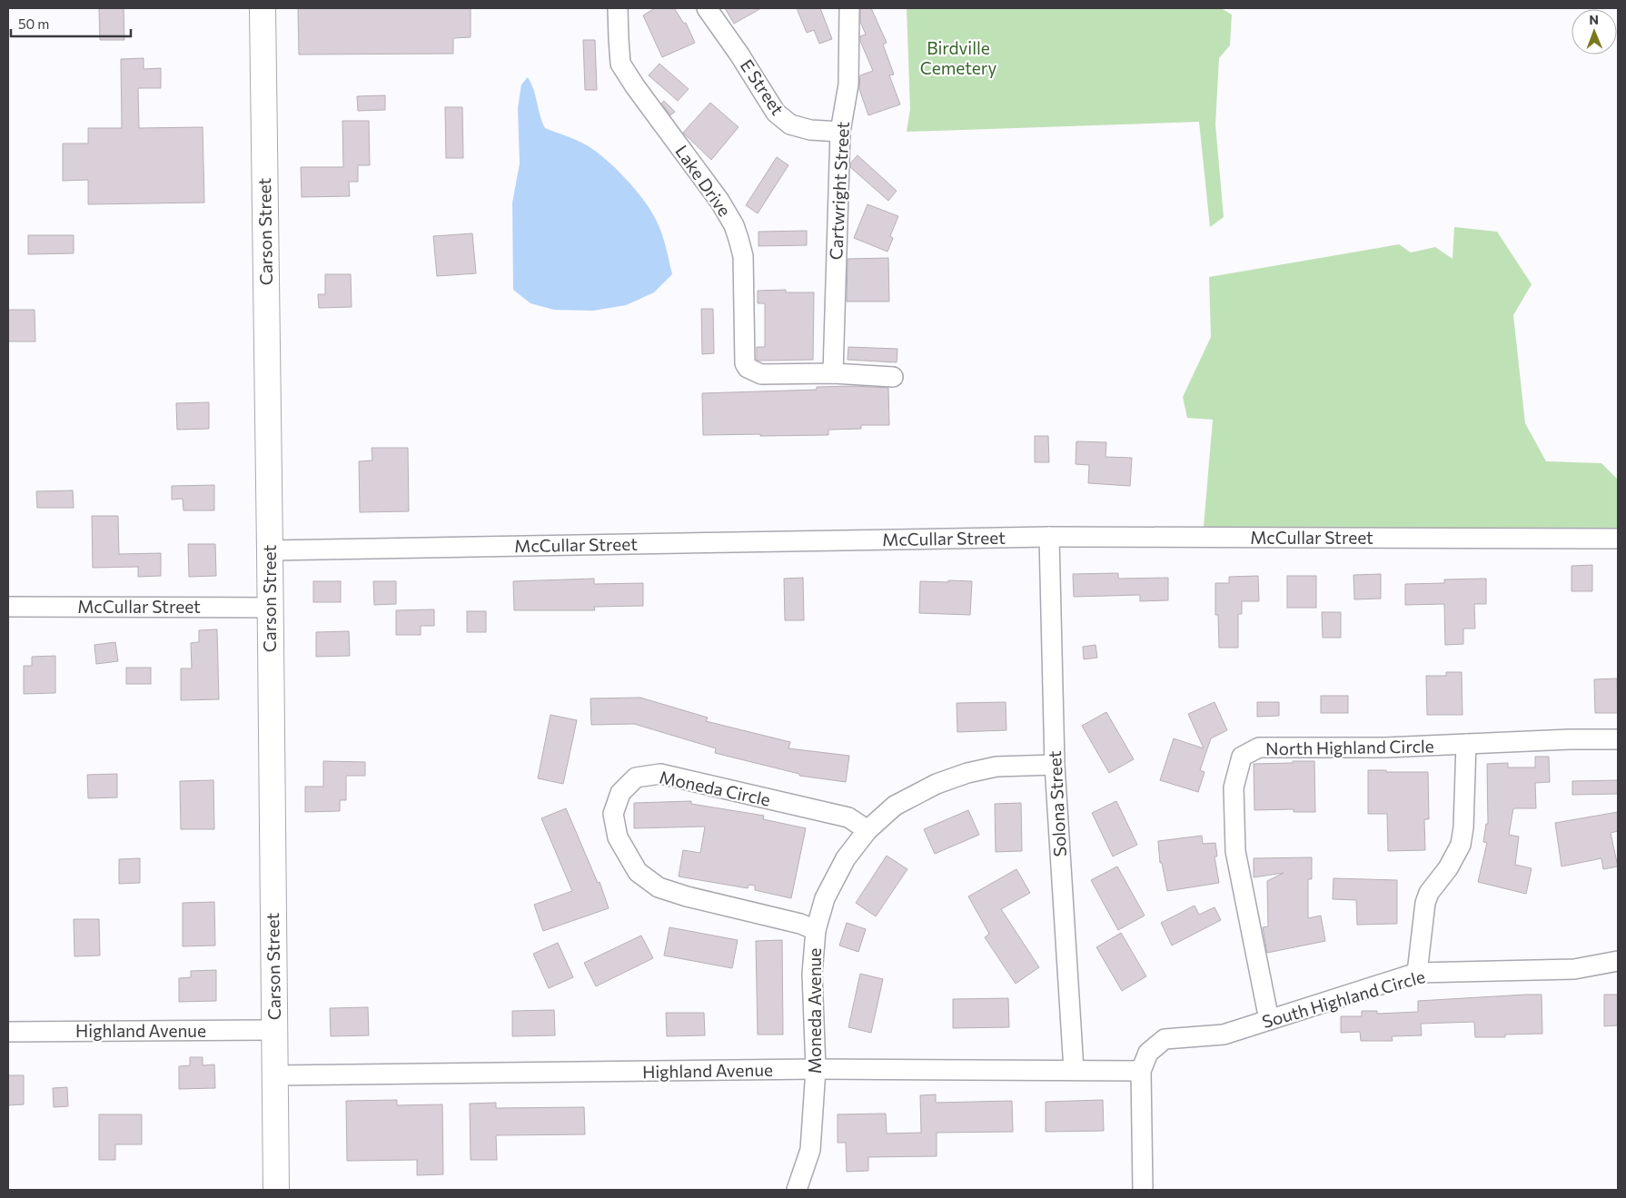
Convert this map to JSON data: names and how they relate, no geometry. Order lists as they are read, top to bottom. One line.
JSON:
{"streets":{"street":["E Street","Lake Drive","Cartwright Street","Carson Street","McCullar Street","North Highland Circle","Moneda Circle","Solona Street","South Highland Circle","Moneda Avenue","Highland Avenue"]},"crossings":[["E Street","Cartwright Street"],["Lake Drive","Cartwright Street"],["Carson Street","McCullar Street"],["Carson Street","Highland Avenue"],["McCullar Street","Solona Street"],["North Highland Circle","South Highland Circle"],["Moneda Circle","Moneda Avenue"],["Solona Street","Moneda Avenue"],["Solona Street","Highland Avenue"],["South Highland Circle","Highland Avenue"],["Moneda Avenue","Highland Avenue"]],"parks":["Birdville Cemetery"],"scale_bar":"50 m","north":"top"}
